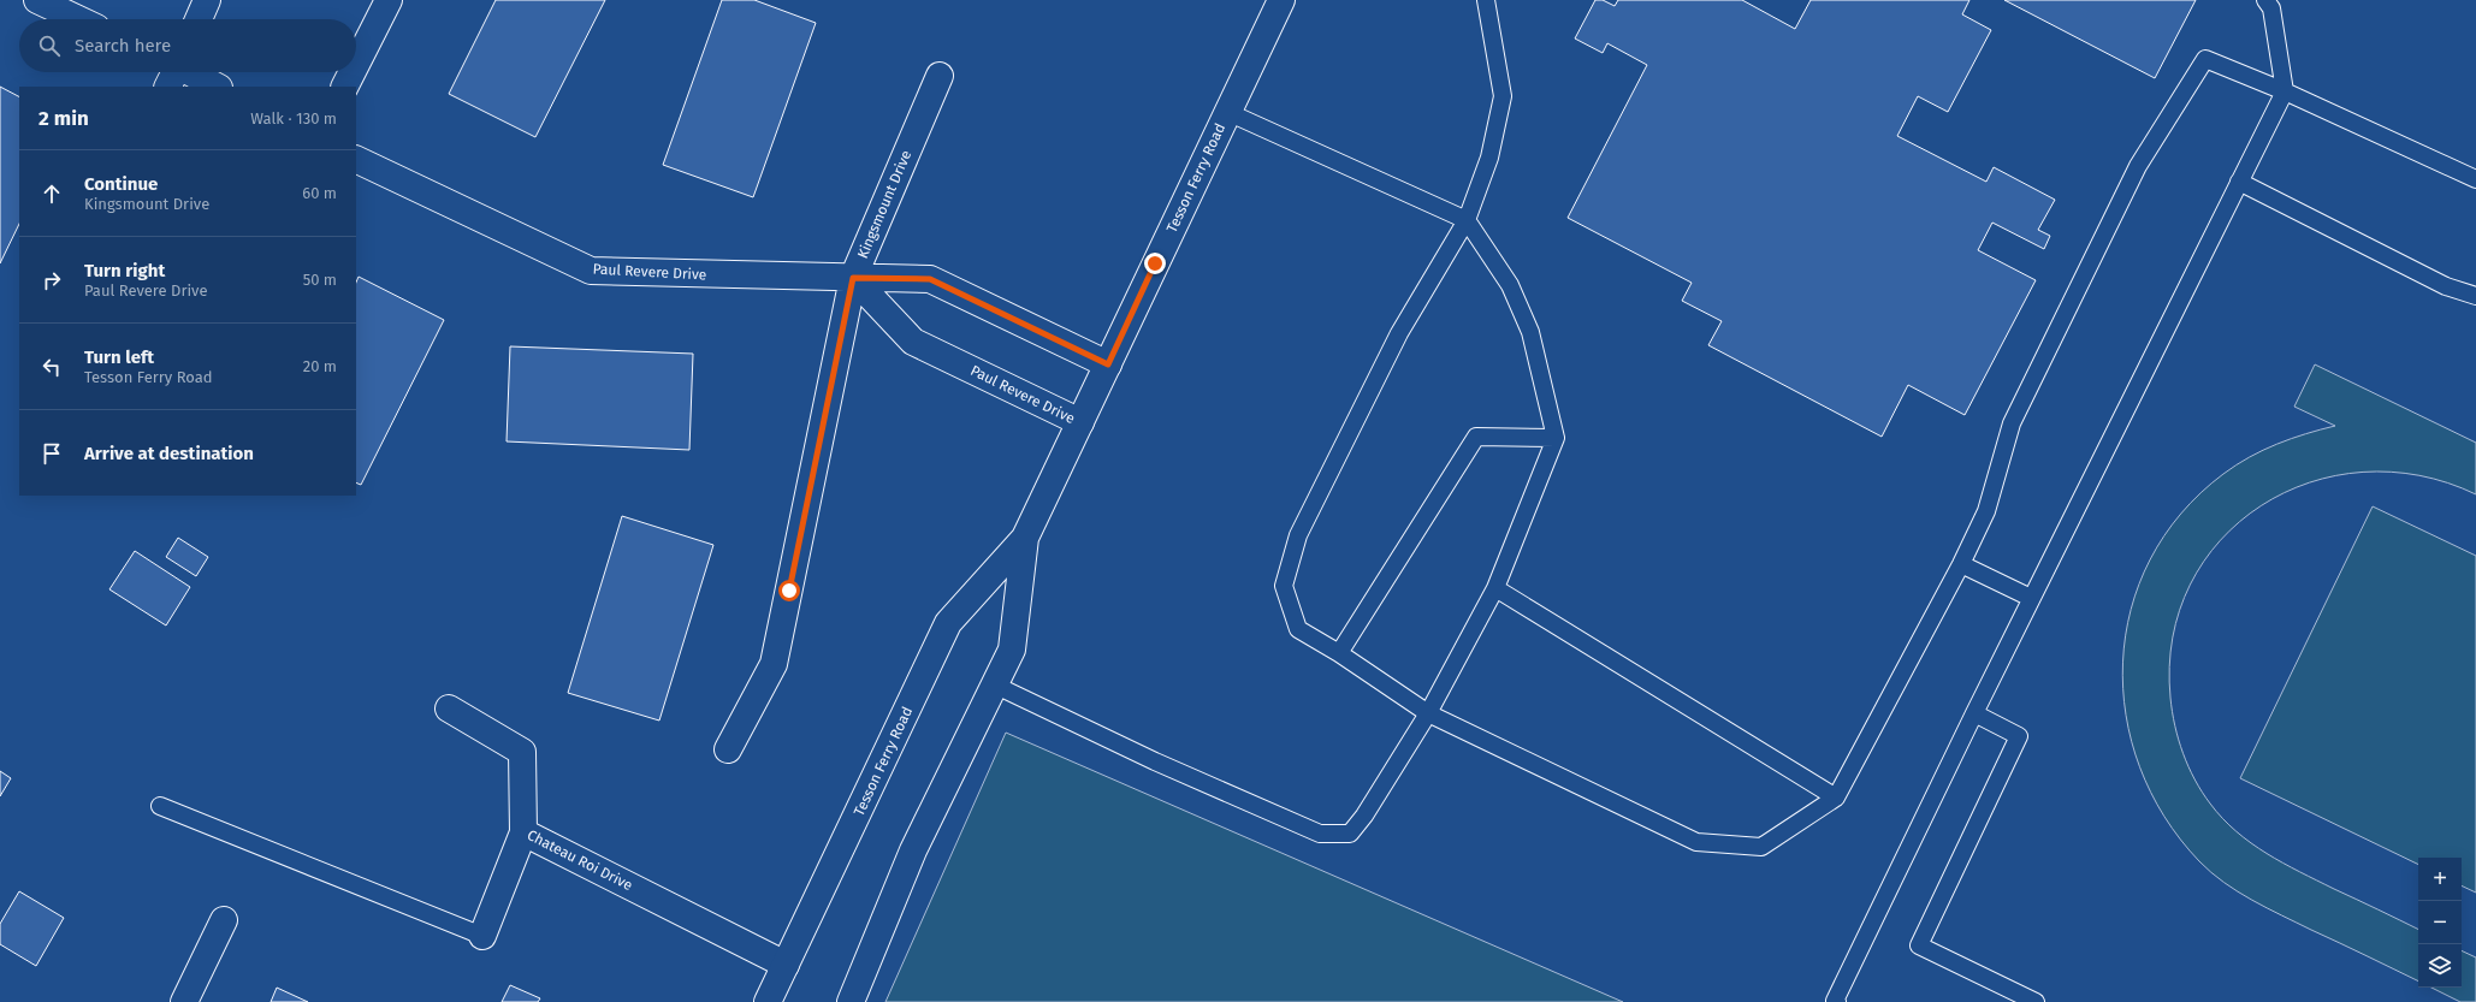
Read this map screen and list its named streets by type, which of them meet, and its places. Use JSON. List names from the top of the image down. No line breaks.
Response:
{"streets":{"street":["Tesson Ferry Road","Kingsmount Drive","Paul Revere Drive","Chateau Roi Drive"]},"crossings":[["Tesson Ferry Road","Paul Revere Drive"],["Tesson Ferry Road","Chateau Roi Drive"],["Kingsmount Drive","Paul Revere Drive"]],"page":{"search":"Search here","heading":["2 min","Walk · 130 m"],"list":[["Continue","Kingsmount Drive","60 m"],["Turn right","Paul Revere Drive","50 m"],["Turn left","Tesson Ferry Road","20 m"],"Arrive at destination"],"map_buttons":["+","−"]}}
